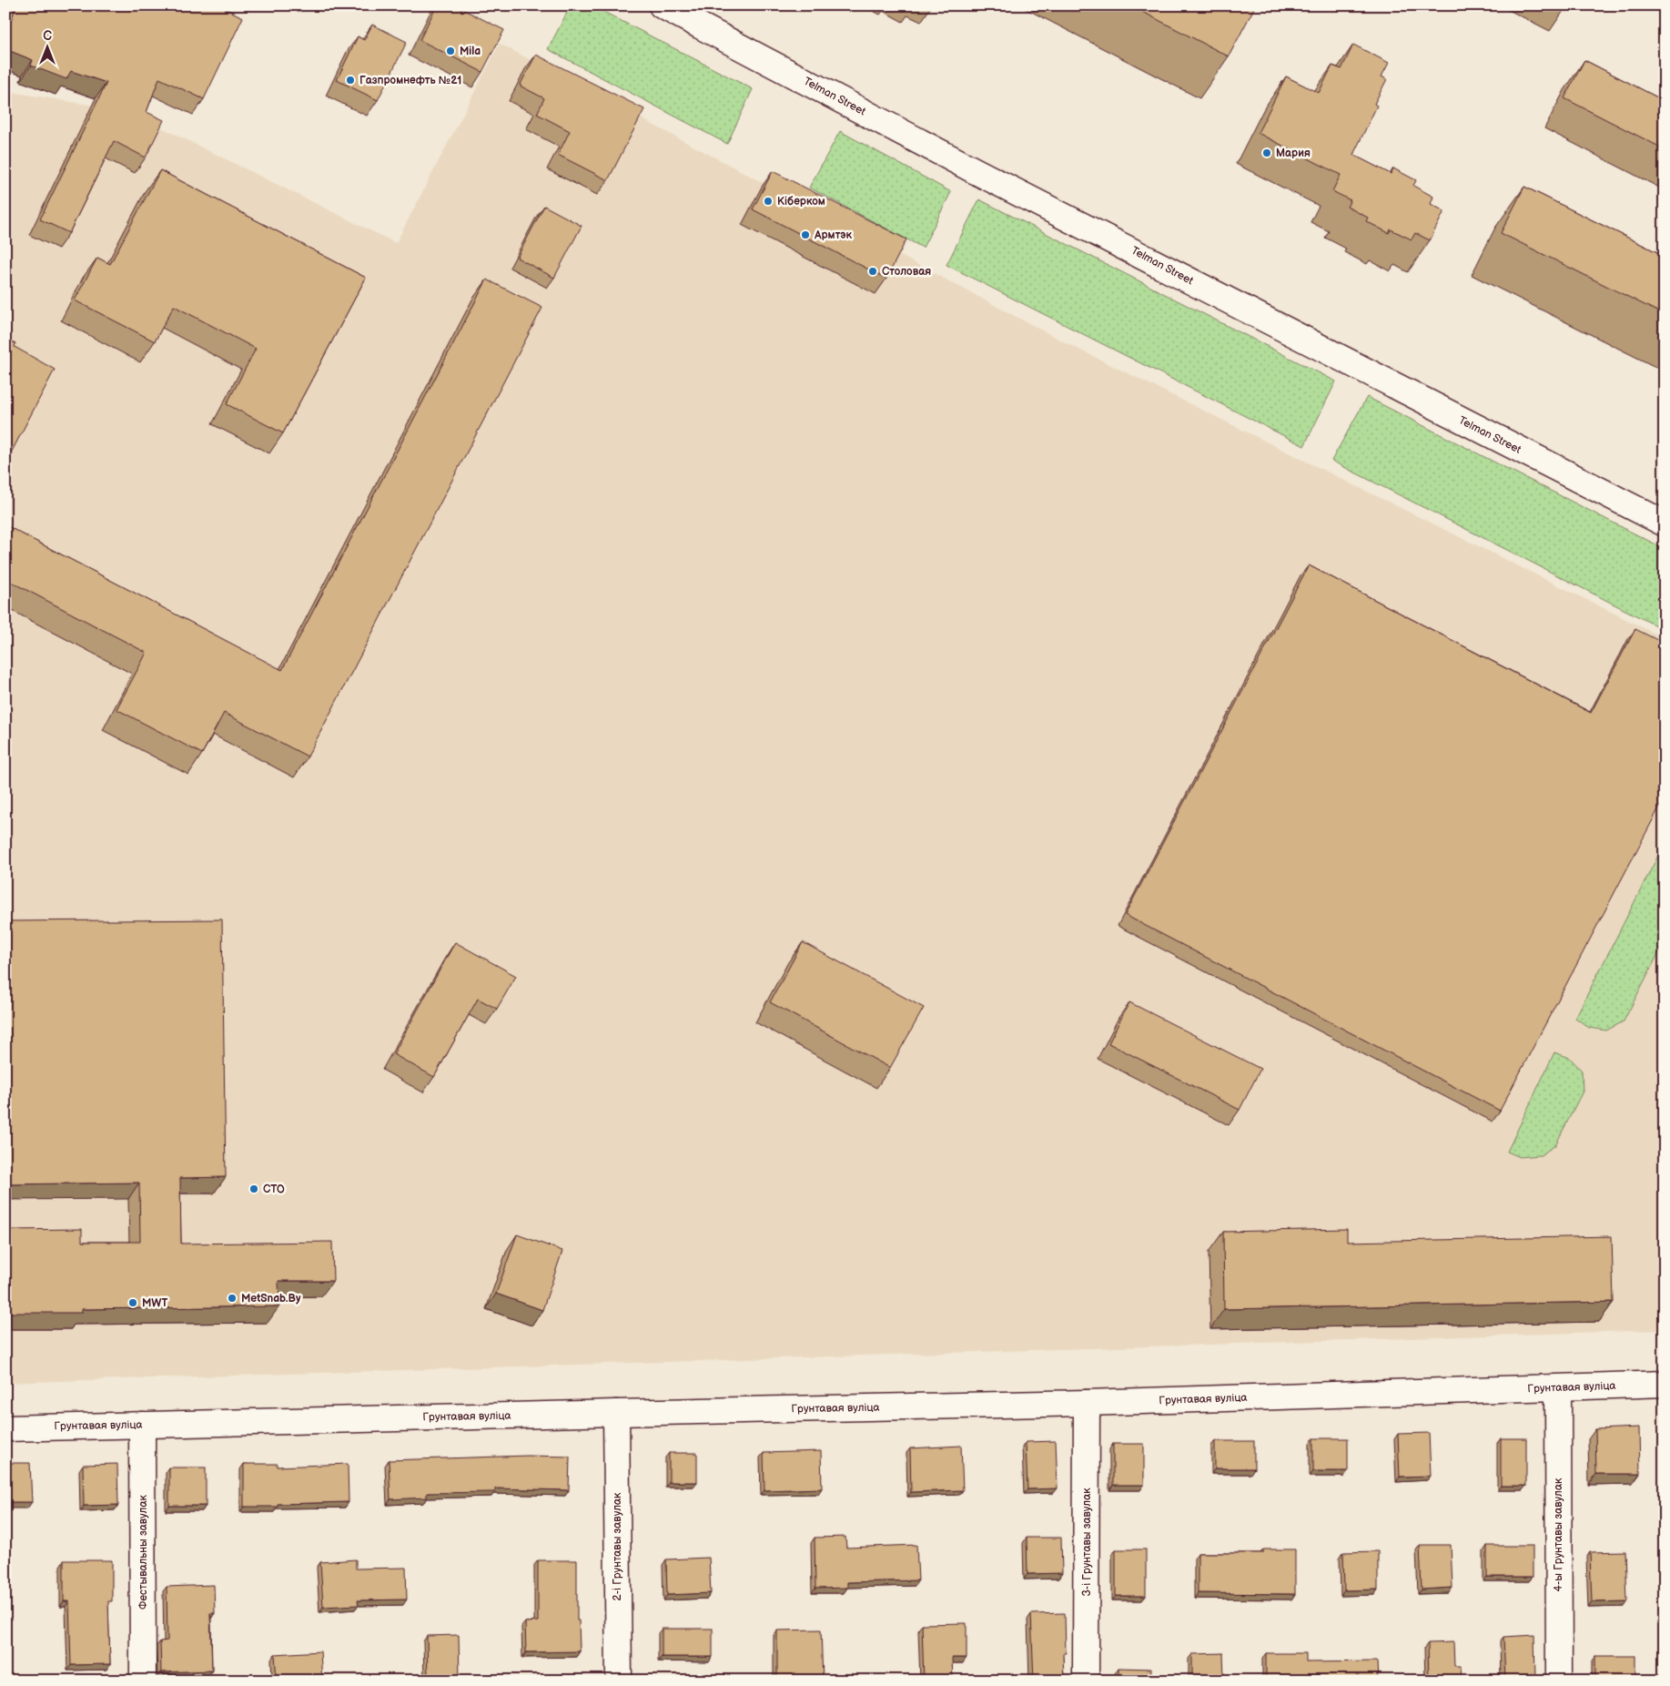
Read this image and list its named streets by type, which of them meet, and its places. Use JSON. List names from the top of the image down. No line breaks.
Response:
{"streets":{"main road":["Telman Street","Грунтавая вуліца","4-ы Грунтавы завулак","3-і Грунтавы завулак","2-і Грунтавы завулак","Фестывальны завулак"]},"crossings":[["Грунтавая вуліца","4-ы Грунтавы завулак"],["Грунтавая вуліца","3-і Грунтавы завулак"],["Грунтавая вуліца","2-і Грунтавы завулак"],["Грунтавая вуліца","Фестывальны завулак"]],"places":["Mila","Газпромнефть №21","Мария","Кіберком","Армтэк","Столовая","СТО","MetSnab.By","MWT"],"north":"top"}
